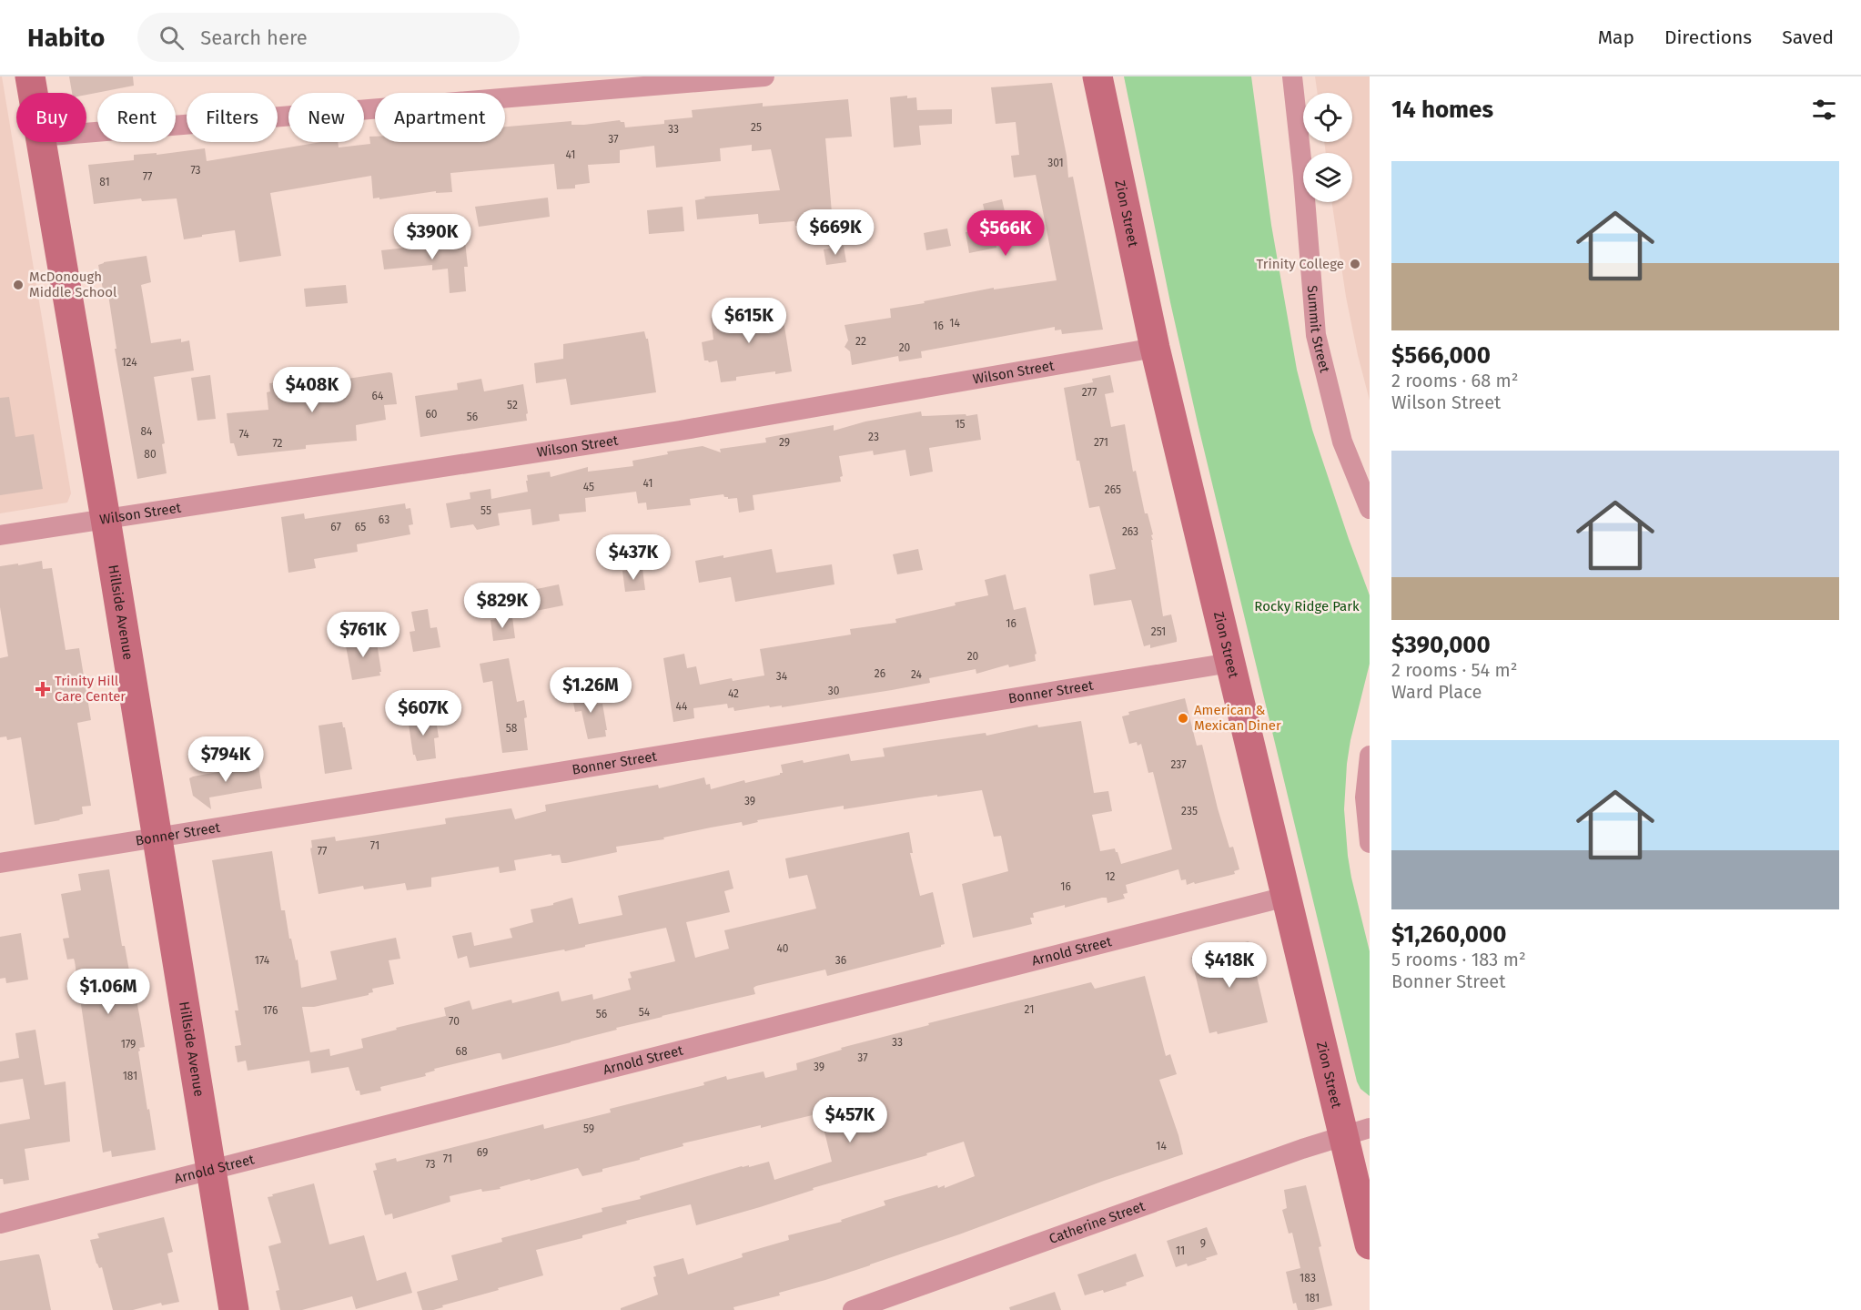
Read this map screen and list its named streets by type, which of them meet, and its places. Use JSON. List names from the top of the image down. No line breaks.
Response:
{"streets":{"street":["Zion Street","Summit Street","Wilson Street","Hillside Avenue","Bonner Street","Arnold Street","Catherine Street"]},"crossings":[["Zion Street","Wilson Street"],["Zion Street","Bonner Street"],["Zion Street","Arnold Street"],["Zion Street","Catherine Street"],["Wilson Street","Hillside Avenue"],["Hillside Avenue","Bonner Street"],["Hillside Avenue","Arnold Street"]],"parks":["Rocky Ridge Park"],"places":{"other":["Trinity College","McDonough Middle School","American & Mexican Diner"],"health":["Trinity Hill Care Center"]},"house_numbers":["25","33","37","41","301","73","77","81","14","16","22","20","124","277","64","52","60","56","15","84","74","23","29","271","72","80","41","45","265","55","63","67","65","263","16","251","20","26","24","34","30","42","44","58","237","39","235","71","77","12","16","40","174","36","21","176","54","56","70","33","179","68","37","39","181","59","14","69","71","73","9","11","183","181"],"page":{"header":"Habito","search":"Search here","nav":["Map","Directions","Saved"],"heading":"14 homes","chip":["Buy","Rent","Filters","New","Apartment"],"list":[{"name":"$566,000","note":"2 rooms · 68 m² · Wilson Street"},{"name":"$390,000","note":"2 rooms · 54 m² · Ward Place"},{"name":"$1,260,000","note":"5 rooms · 183 m² · Bonner Street"}],"price":["$669K","$566K","$390K","$615K","$408K","$437K","$829K","$761K","$1.26M","$607K","$794K","$418K","$1.06M","$457K"]}}
